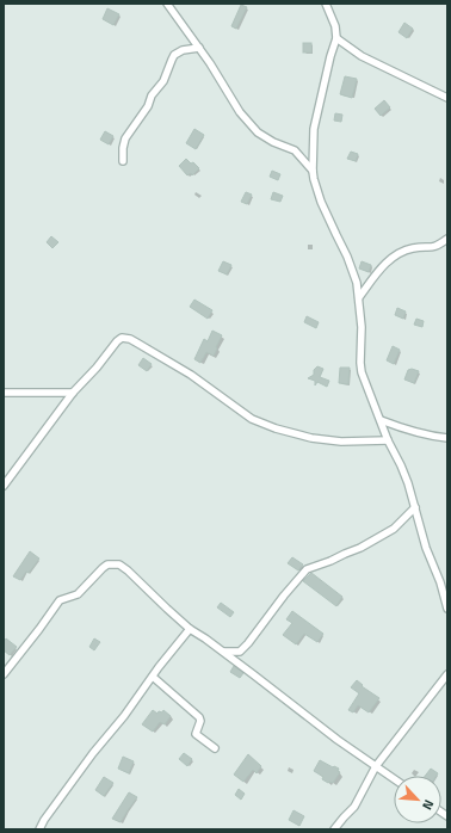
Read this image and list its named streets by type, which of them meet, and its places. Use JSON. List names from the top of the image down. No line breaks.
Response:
{"north":"bottom right"}
